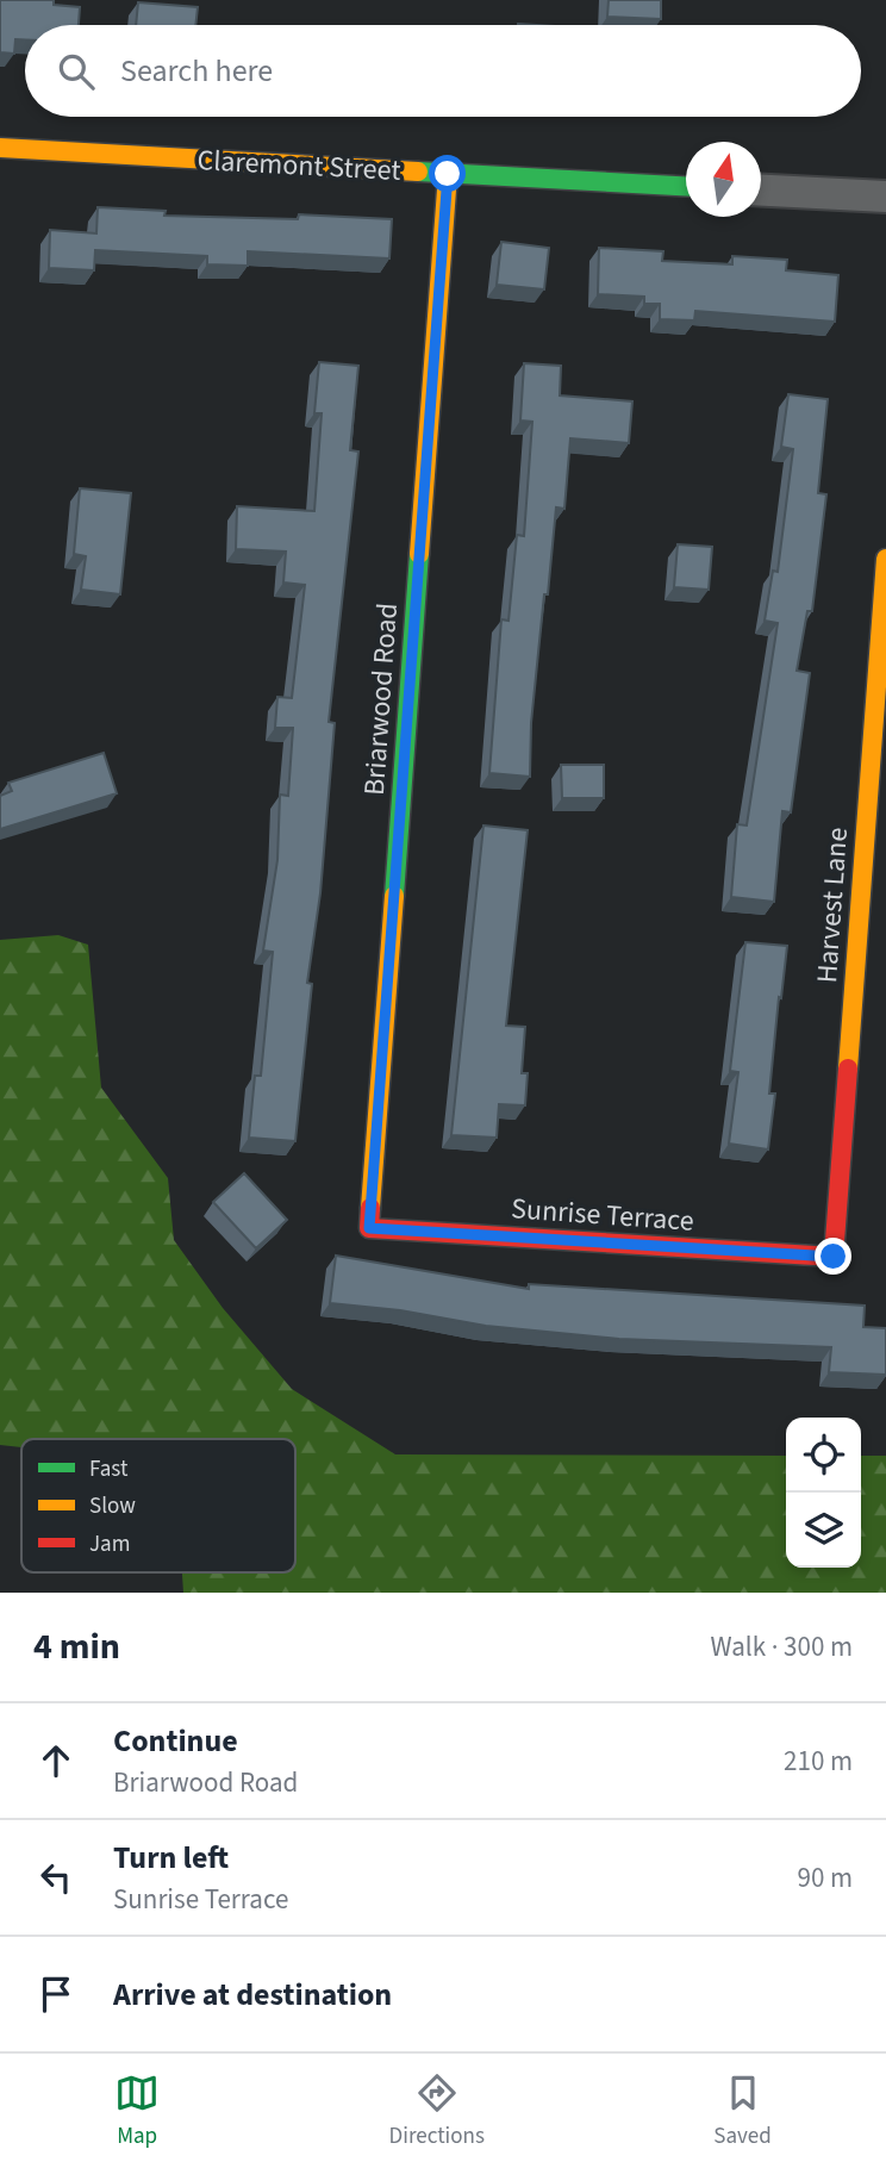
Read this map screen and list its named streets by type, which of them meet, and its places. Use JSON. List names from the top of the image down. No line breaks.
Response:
{"streets":{"street":["Claremont Street","Briarwood Road","Harvest Lane","Sunrise Terrace"]},"crossings":[["Claremont Street","Briarwood Road"],["Briarwood Road","Sunrise Terrace"],["Harvest Lane","Sunrise Terrace"]],"legend":["Fast","Slow","Jam"],"north":"top","page":{"search":"Search here","heading":["4 min","Walk · 300 m"],"list":[["Continue","Briarwood Road","210 m"],["Turn left","Sunrise Terrace","90 m"],"Arrive at destination"],"nav":["Map","Directions","Saved"]}}
